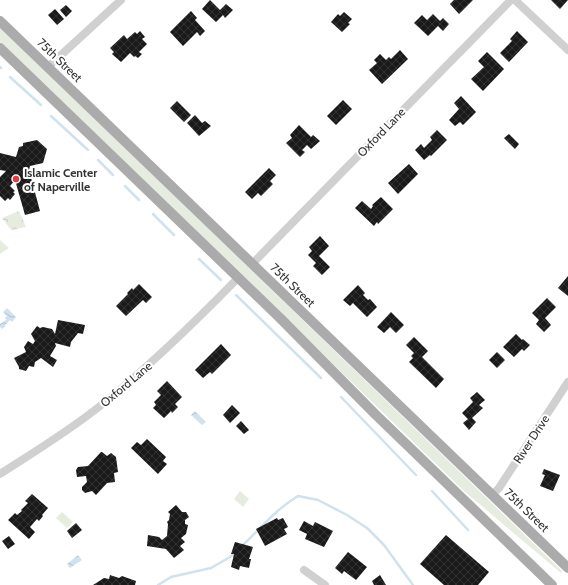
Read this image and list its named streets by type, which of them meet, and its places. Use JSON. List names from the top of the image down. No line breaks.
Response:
{"streets":{"main road":["75th Street"],"street":["Oxford Lane","River Drive"]},"crossings":[["75th Street","Oxford Lane"],["75th Street","River Drive"]],"places":["Islamic Center of Naperville"]}
